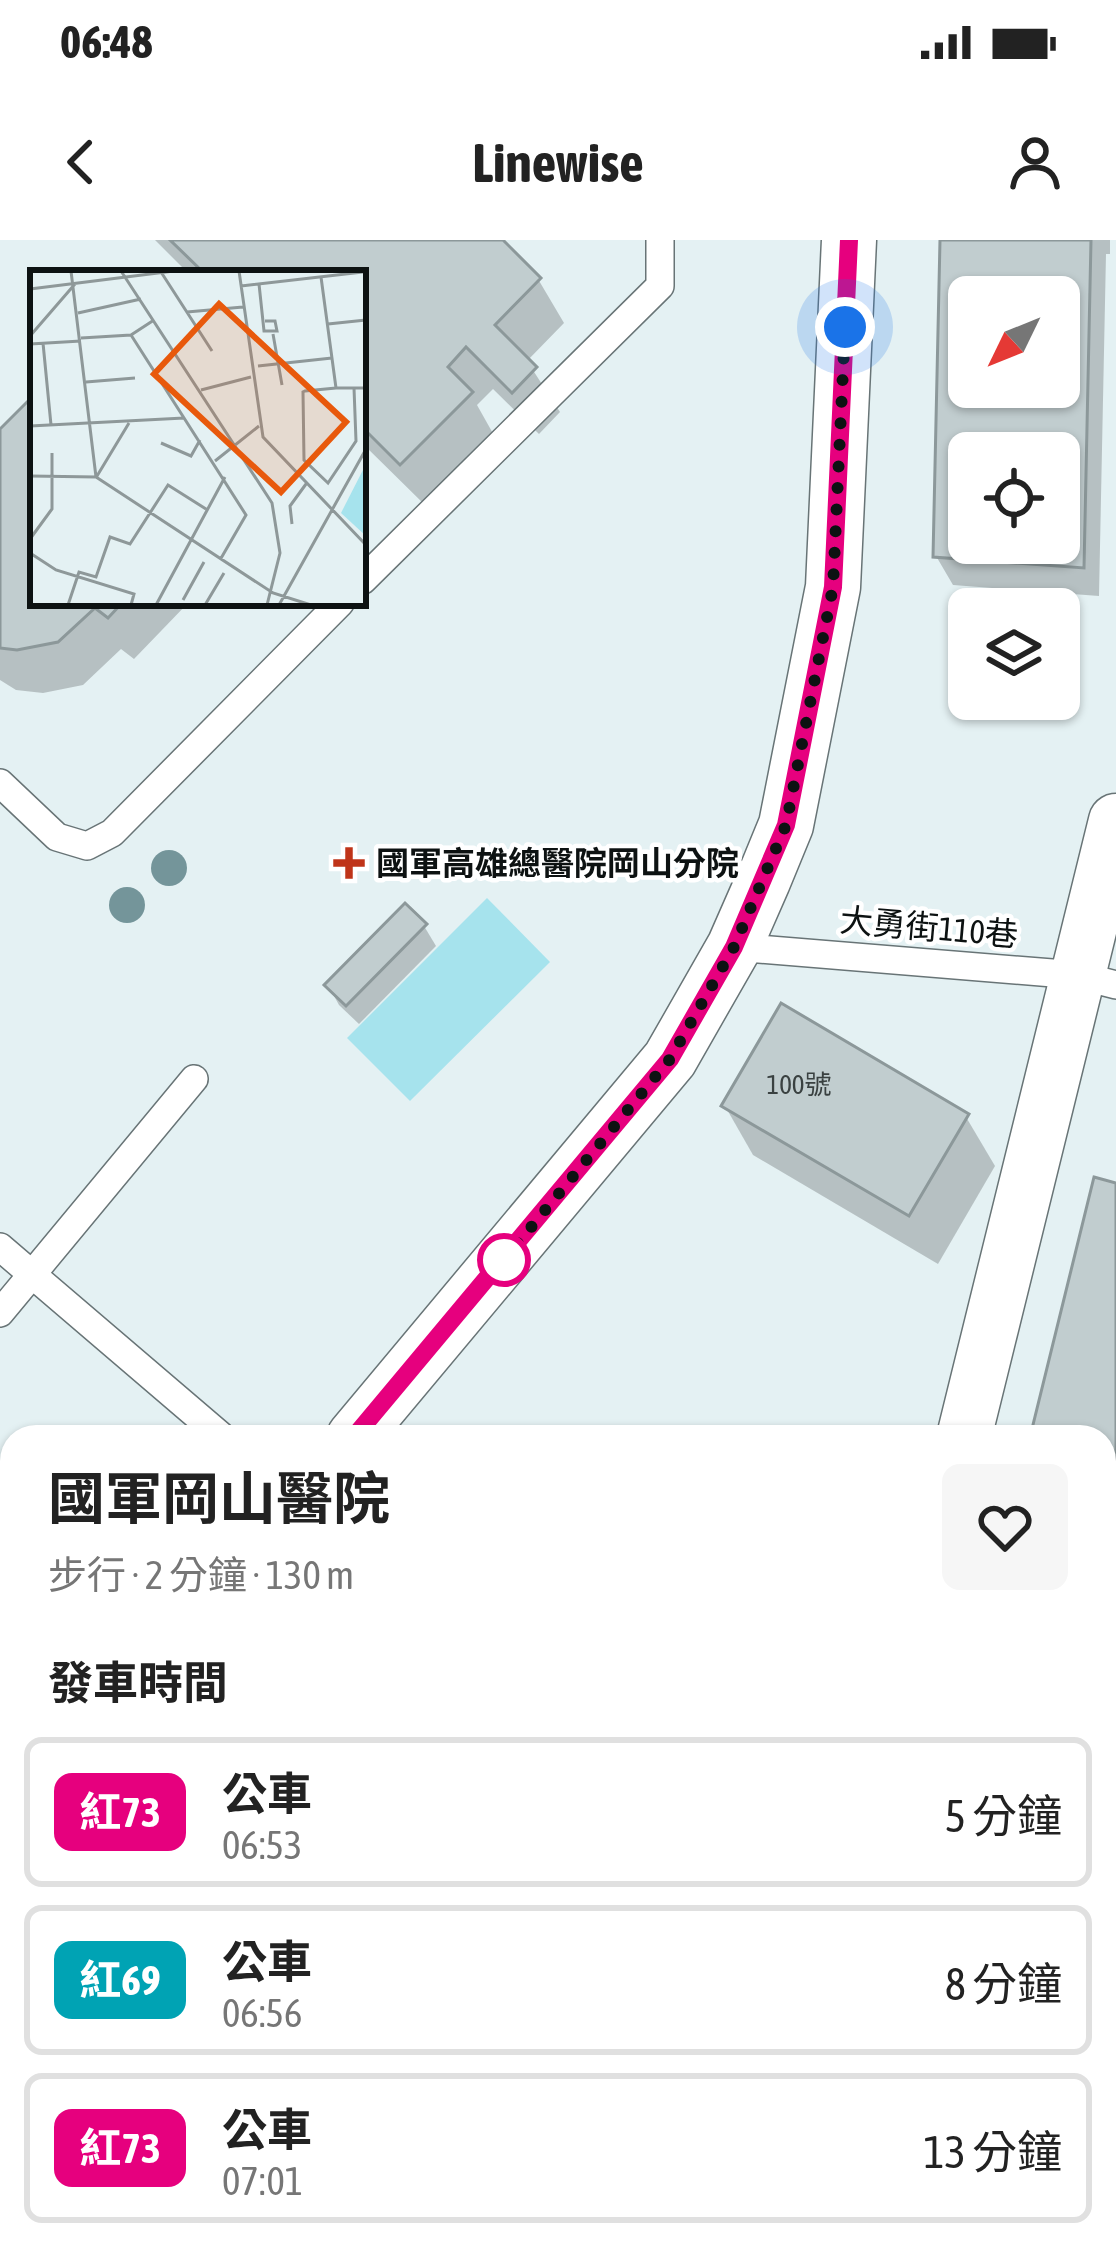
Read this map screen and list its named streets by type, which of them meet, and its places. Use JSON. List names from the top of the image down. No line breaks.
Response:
{"streets":{"lane":["大勇街110巷"]},"places":{"health":["國軍高雄總醫院岡山分院"]},"lines":["bus line 紅73"],"house_numbers":["100號"],"north":"bottom left","page":{"status":"06:48","header":"Linewise","heading":[["國軍岡山醫院","步行 · 2 分鐘 · 130 m"],"發車時間"],"list":[{"mark":"紅73","name":"公車","note":"06:53","value":"5 分鐘"},{"mark":"紅69","name":"公車","note":"06:56","value":"8 分鐘"},{"mark":"紅73","name":"公車","note":"07:01","value":"13 分鐘"}]}}
